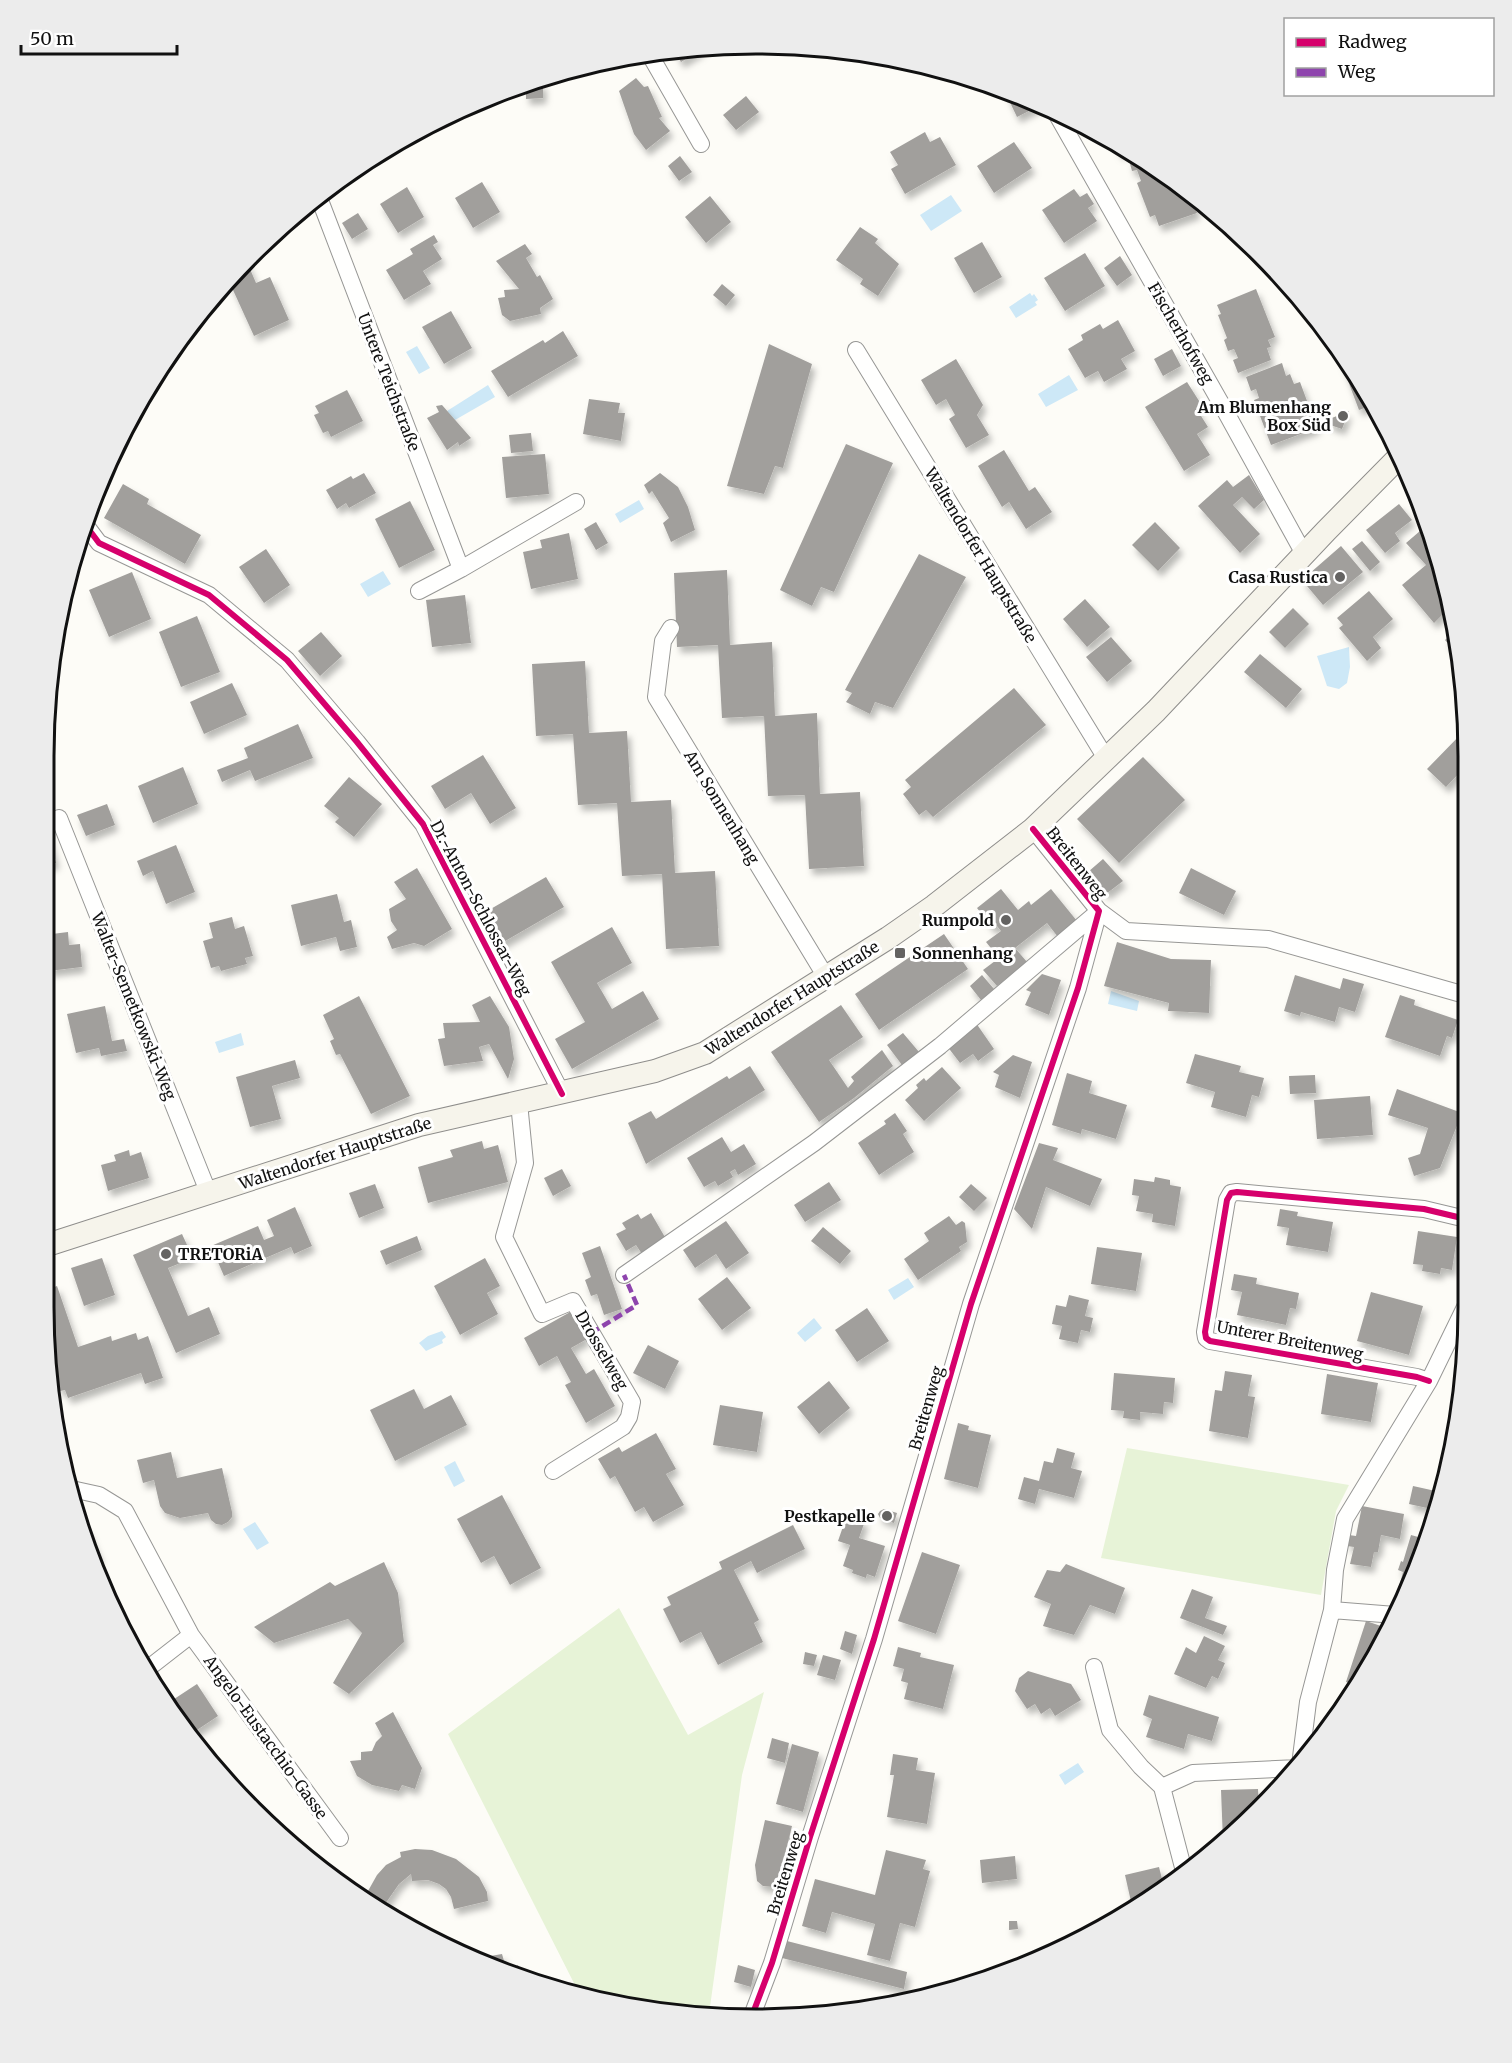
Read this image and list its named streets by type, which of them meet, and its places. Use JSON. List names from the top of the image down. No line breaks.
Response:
{"streets":{"main road":["Waltendorfer Hauptstraße"],"street":["Fischerhofweg","Untere Teichstraße","Am Sonnenhang","Breitenweg","Dr.-Anton-Schlossar-Weg","Walter-Semetkowski-Weg","Unterer Breitenweg","Drosselweg","Angelo-Eustacchio-Gasse"]},"crossings":[["Fischerhofweg","Waltendorfer Hauptstraße"],["Waltendorfer Hauptstraße","Am Sonnenhang"],["Waltendorfer Hauptstraße","Breitenweg"],["Waltendorfer Hauptstraße","Dr.-Anton-Schlossar-Weg"],["Waltendorfer Hauptstraße","Walter-Semetkowski-Weg"],["Waltendorfer Hauptstraße","Drosselweg"]],"places":{"other":["Am Blumenhang Box Süd","Casa Rustica","Rumpold","TRETORiA","Pestkapelle"],"transit":["Sonnenhang"]},"legend":["Radweg","Weg"],"scale_bar":"50 m"}
